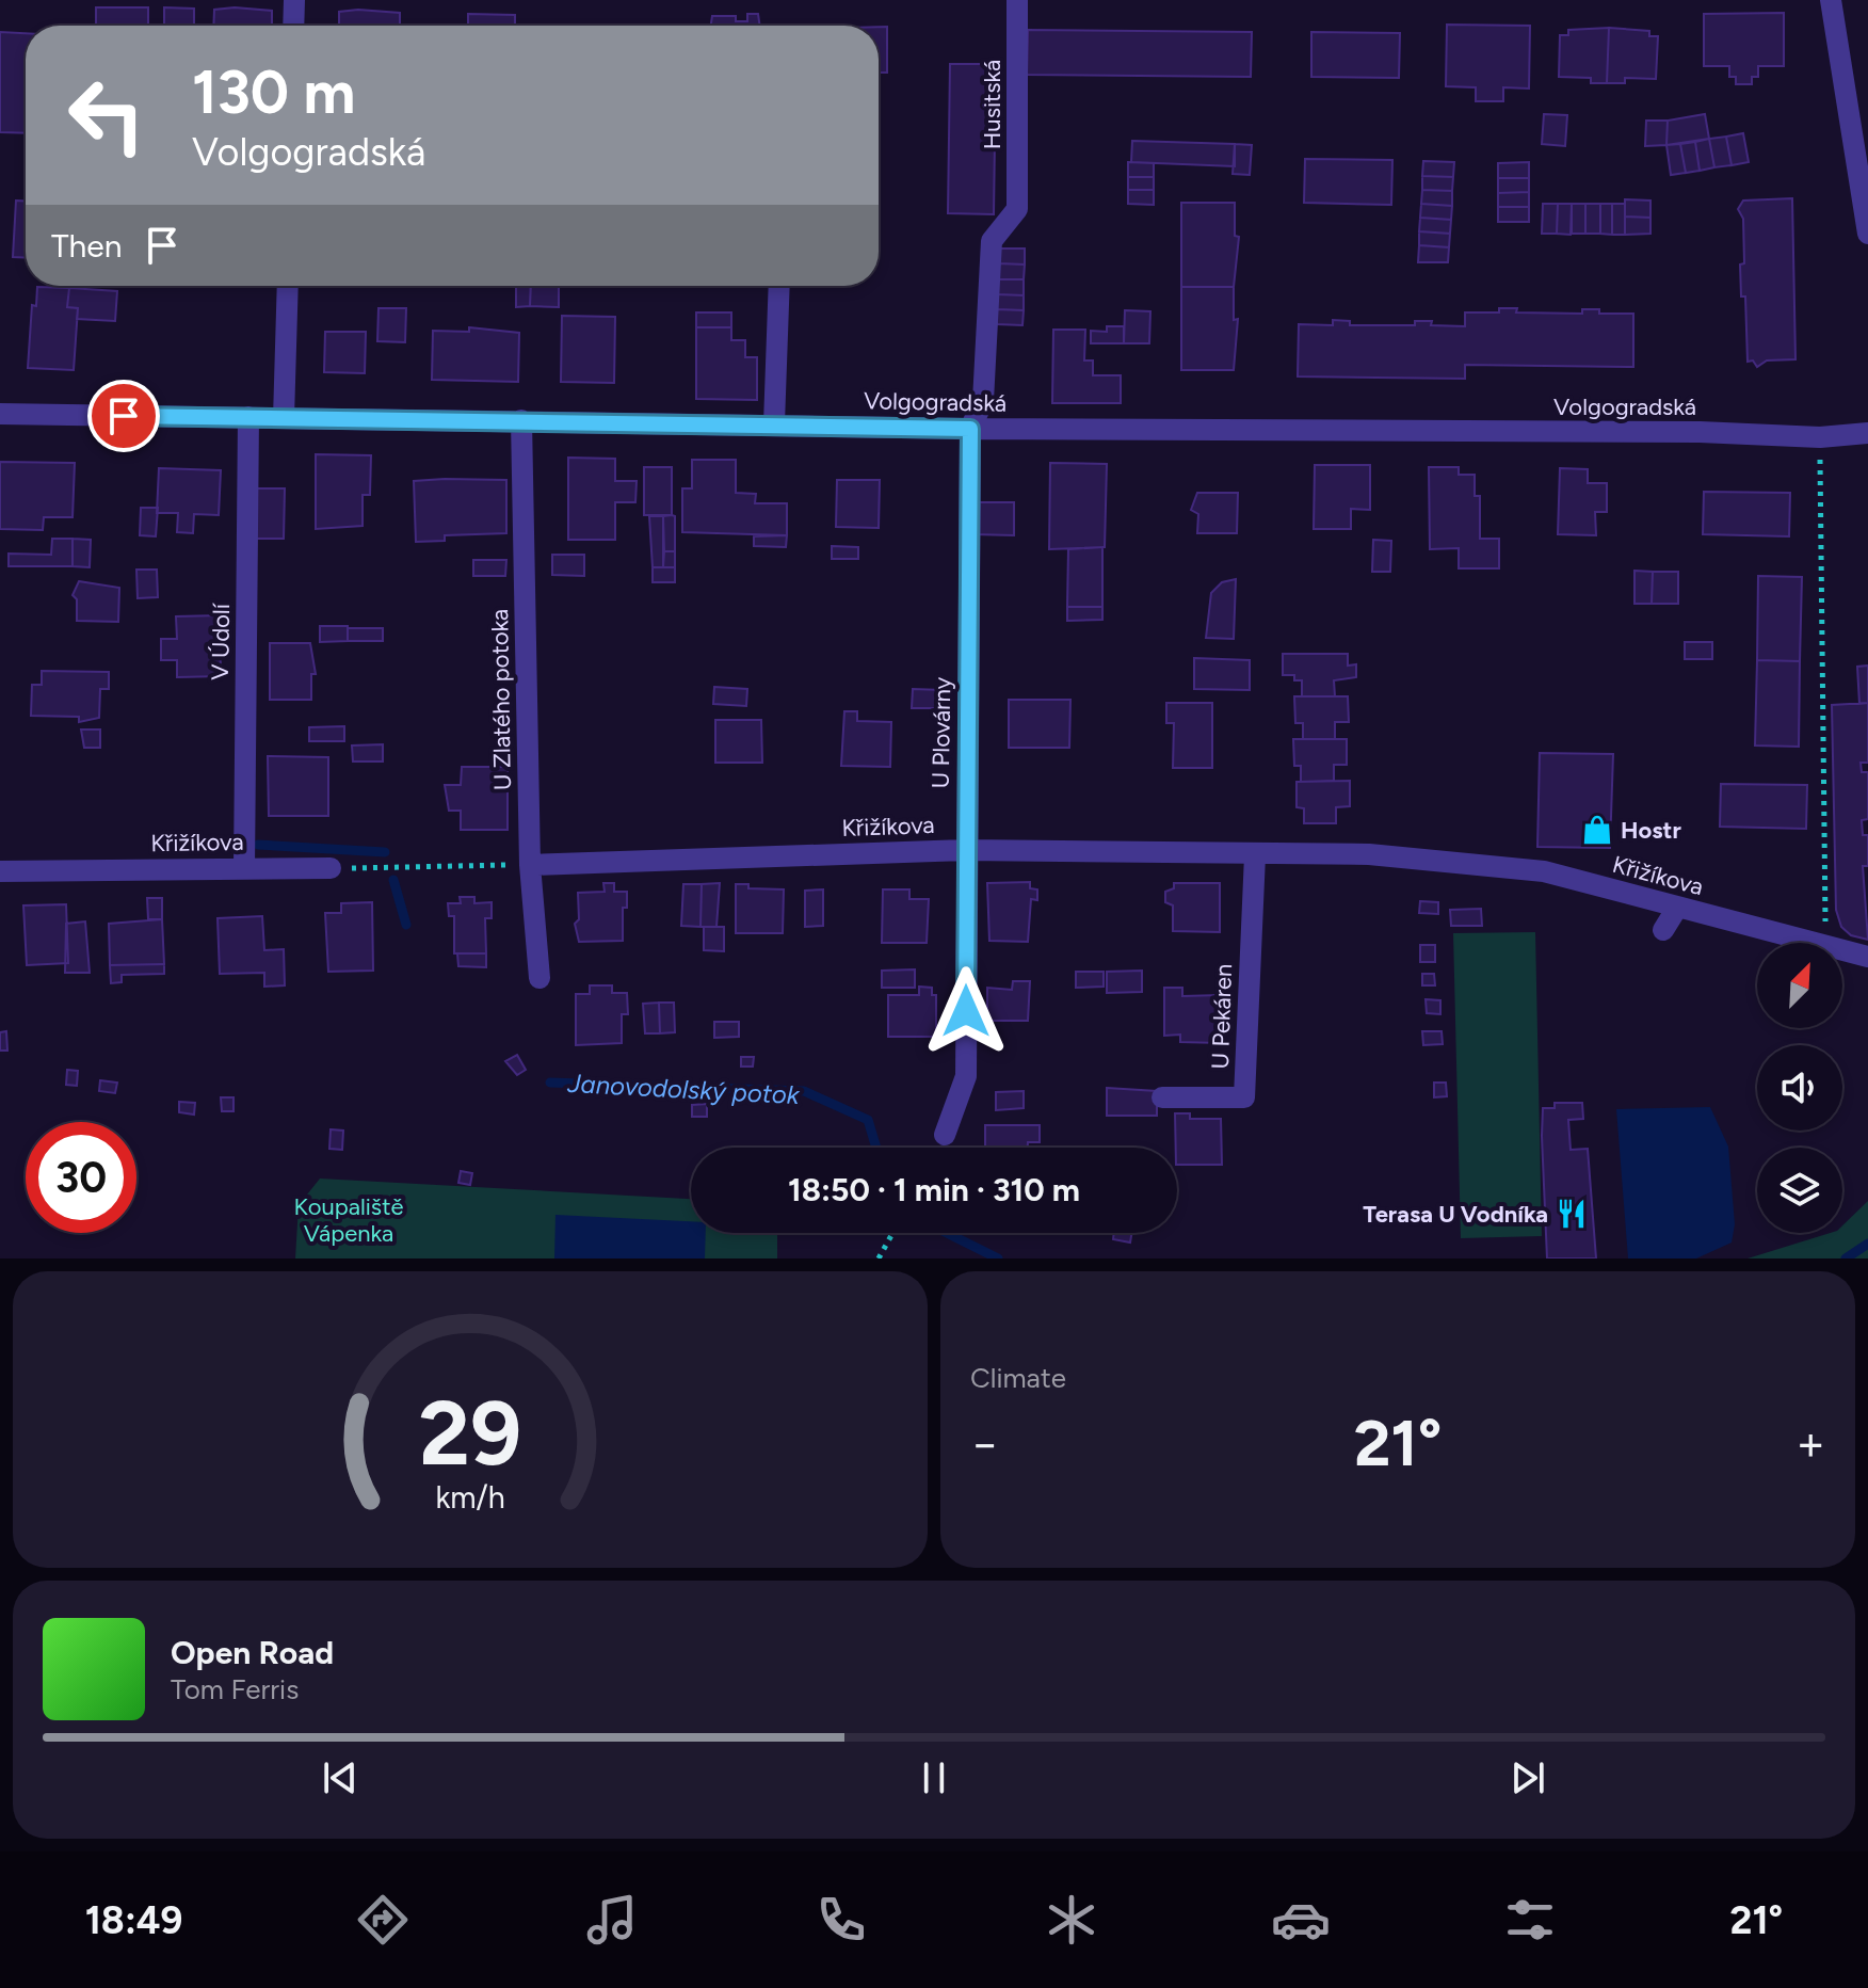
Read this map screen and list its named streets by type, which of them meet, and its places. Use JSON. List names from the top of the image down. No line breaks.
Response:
{"streets":{"street":["Husitská","Volgogradská","V Údolí","U Zlatého potoka","U Plovárny","Křižíkova","U Pekáren"]},"crossings":[["Husitská","U Plovárny"],["Volgogradská","V Údolí"],["Volgogradská","U Zlatého potoka"],["Volgogradská","U Plovárny"],["V Údolí","Křižíkova"],["U Zlatého potoka","Křižíkova"],["U Plovárny","Křižíkova"],["Křižíkova","U Pekáren"]],"water":["Janovodolský potok"],"parks":["Koupaliště Vápenka"],"places":{"shop":["Hostr"],"restaurant":["Terasa U Vodníka"]},"north":"top right","page":{"turn":["130 m","Volgogradská"],"then":"Then","limit":"30","trip":"18:50 · 1 min · 310 m","tile":"Climate","heat":["−","21°","+"],"song":["Open Road","Tom Ferris"],"tabs":["18:49","21°"],"gauge":["29","km/h"]}}
